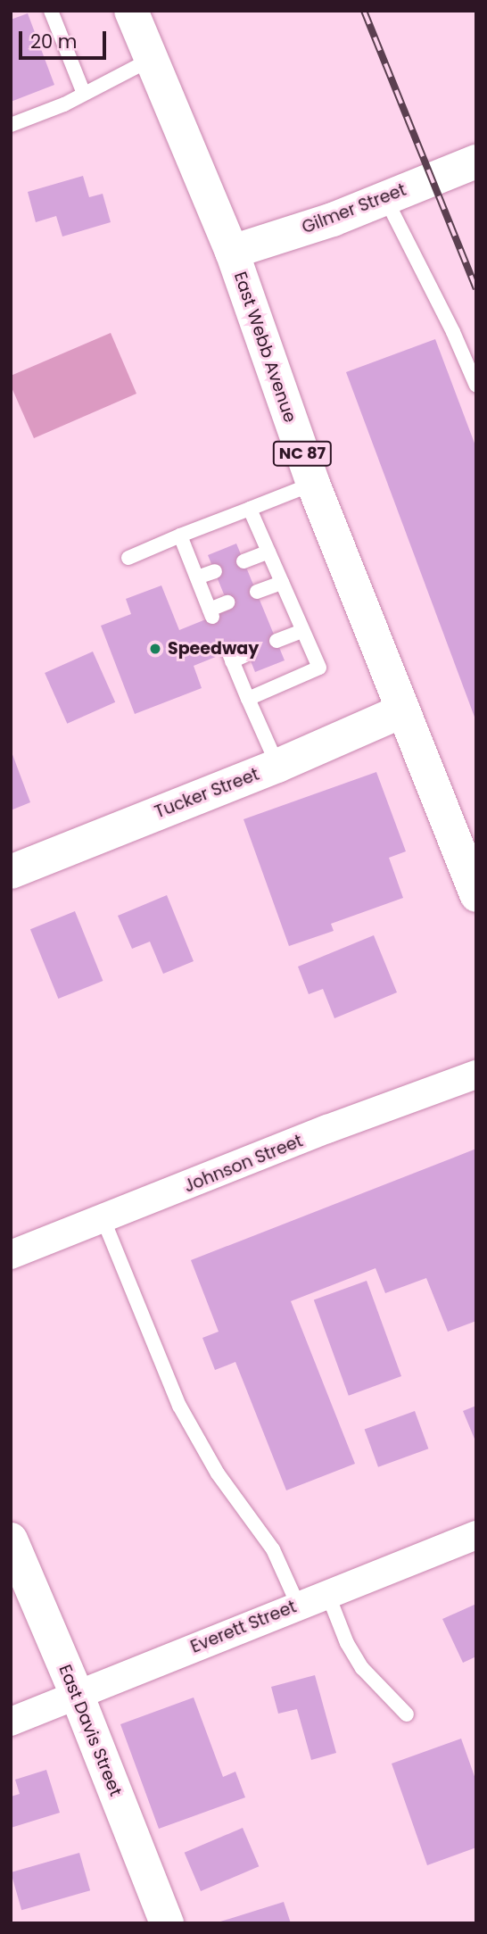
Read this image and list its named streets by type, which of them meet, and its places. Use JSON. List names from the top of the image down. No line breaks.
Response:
{"streets":{"main road":["Gilmer Street","East Webb Avenue","NC 87","Tucker Street","East Davis Street"],"street":["Johnson Street","Everett Street"]},"crossings":[["Gilmer Street","East Webb Avenue"],["East Webb Avenue","Tucker Street"],["Everett Street","East Davis Street"]],"places":["Speedway"],"scale_bar":"20 m"}
